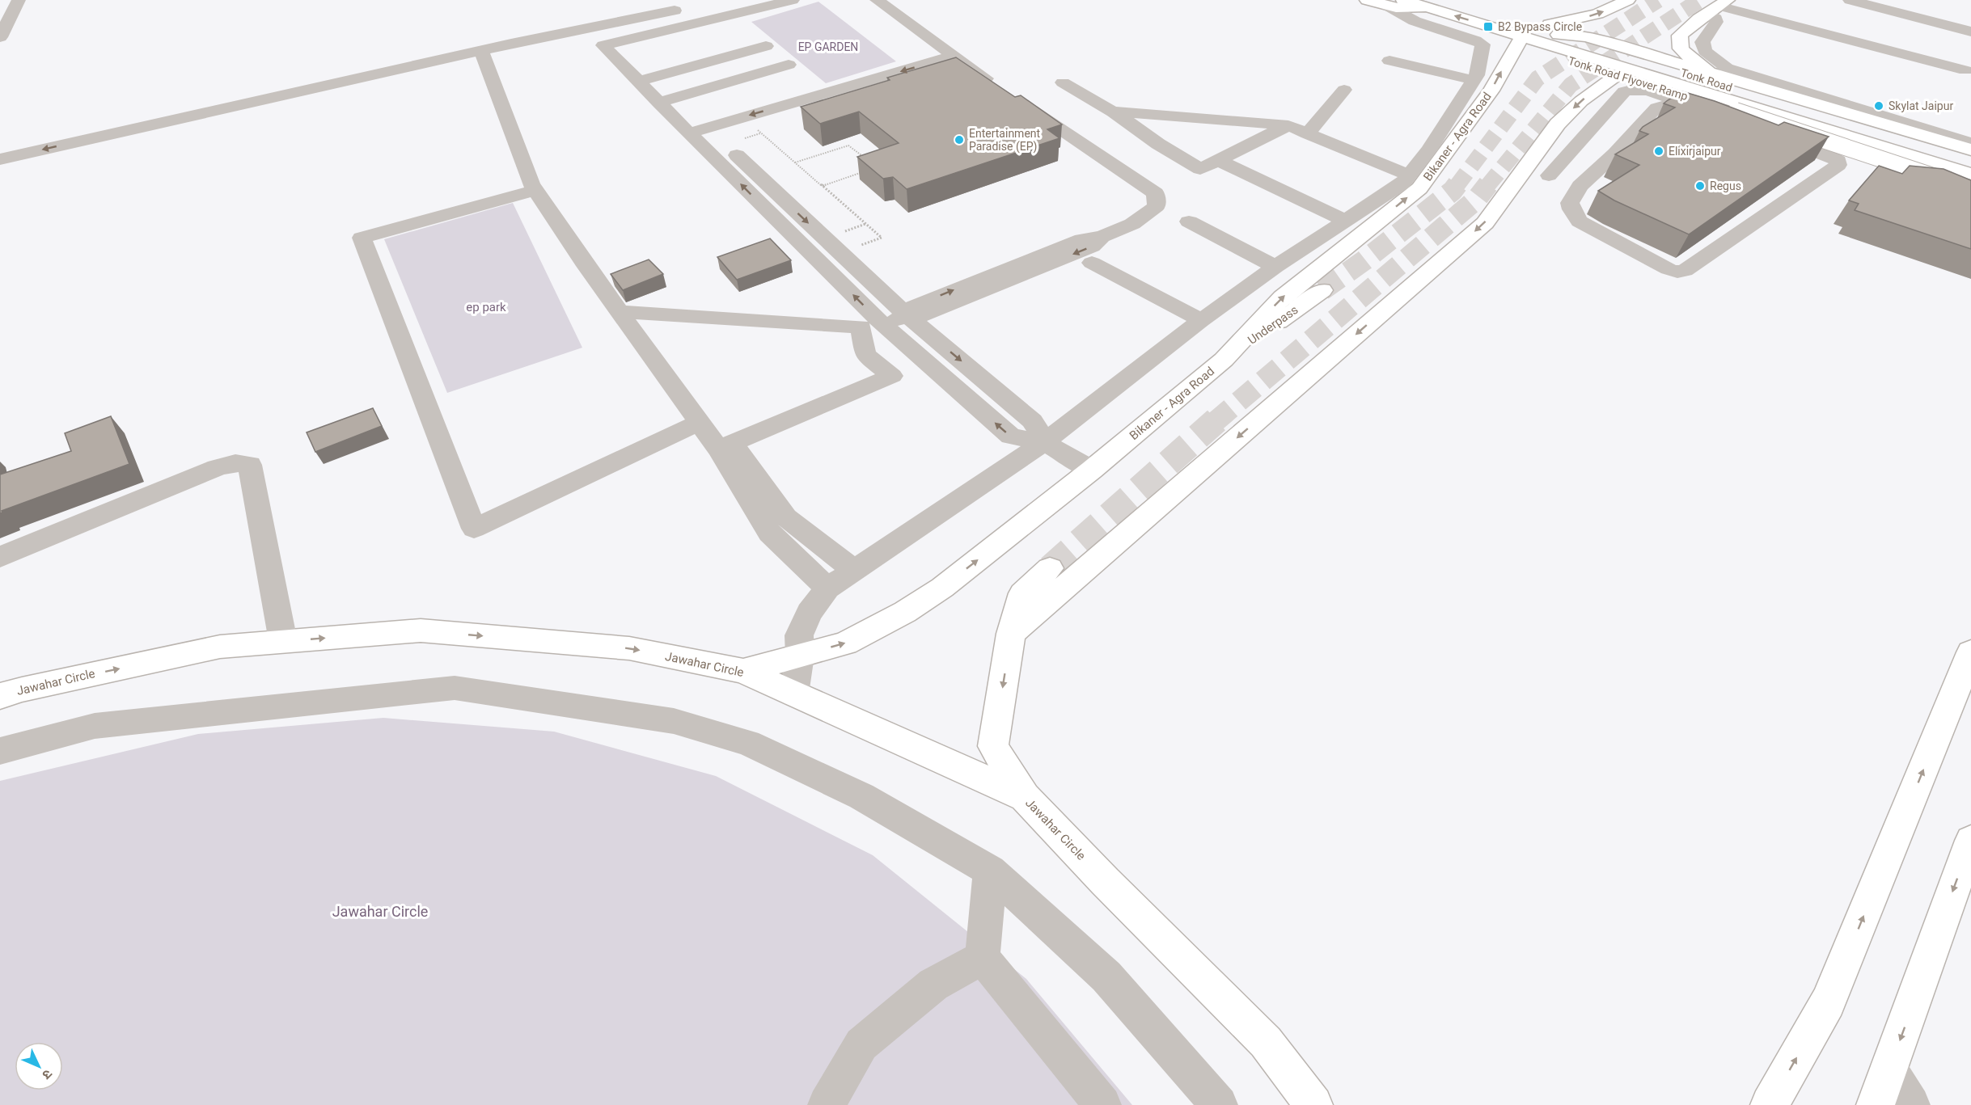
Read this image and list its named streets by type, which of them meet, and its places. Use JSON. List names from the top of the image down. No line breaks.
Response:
{"streets":{"main road":["Tonk Road Flyover Ramp","Tonk Road","Bikaner - Agra Road","Underpass","Jawahar Circle"]},"crossings":[["Tonk Road Flyover Ramp","Tonk Road"],["Tonk Road Flyover Ramp","Bikaner - Agra Road"],["Tonk Road","Bikaner - Agra Road"],["Bikaner - Agra Road","Underpass"],["Bikaner - Agra Road","Jawahar Circle"]],"one_way":["Jawahar Circle"],"parks":["EP GARDEN","ep park","Jawahar Circle"],"places":{"transit":["B2 Bypass Circle"],"other":["Skylat Jaipur","Entertainment Paradise (EP)","Elixirjaipur","Regus"]},"north":"bottom right"}
